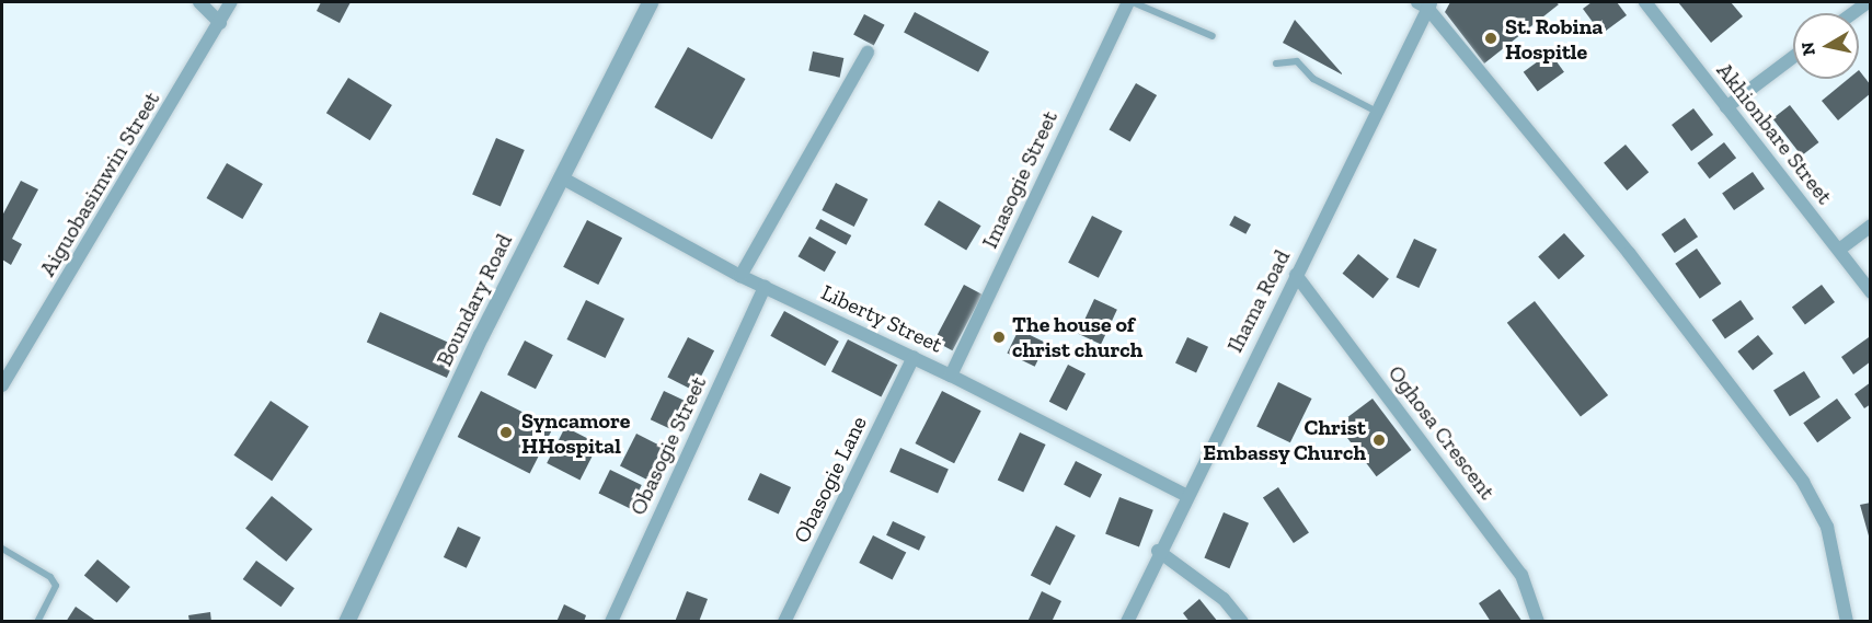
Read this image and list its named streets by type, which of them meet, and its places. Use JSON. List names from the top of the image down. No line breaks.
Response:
{"streets":{"street":["Akhionbare Street","Imasogie Street","Aiguobasimwin Street","Boundary Road","Ihama Road","Liberty Street","Oghosa Crescent","Obasogie Street","Obasogie Lane"]},"crossings":[["Imasogie Street","Liberty Street"],["Boundary Road","Liberty Street"],["Ihama Road","Liberty Street"],["Ihama Road","Oghosa Crescent"],["Liberty Street","Obasogie Street"],["Liberty Street","Obasogie Lane"]],"places":["St. Robina Hospitle","The house of christ church","Syncamore HHospital","Christ Embassy Church"],"north":"left"}
